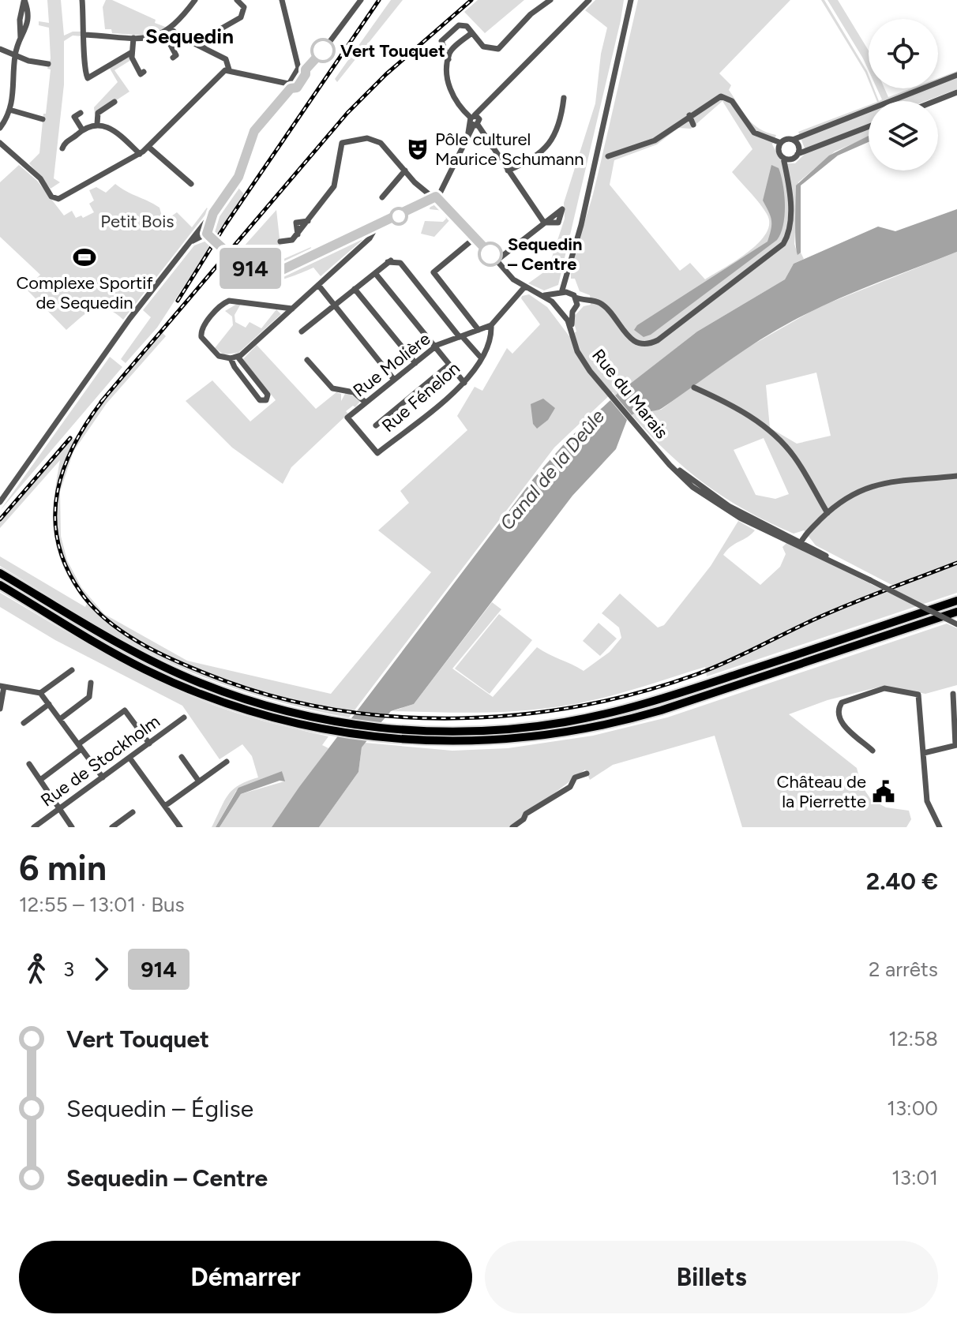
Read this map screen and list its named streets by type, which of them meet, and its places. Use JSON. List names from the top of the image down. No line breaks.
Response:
{"streets":{"street":["Rue Molière","Rue du Marais","Rue Fénelon","Rue de Stockholm"]},"crossings":[["Rue Molière","Rue Fénelon"]],"districts":["Sequedin"],"water":["Canal de la Deûle"],"parks":["Petit Bois"],"places":{"other":["Vert Touquet","Sequedin – Centre"],"theatre":["Pôle culturel Maurice Schumann"],"sports":["Complexe Sportif de Sequedin"],"public building":["Château de la Pierrette"]},"lines":["bus line 914"],"page":{"on_map":"914","heading":["6 min","12:55 – 13:01 · Bus","2.40 €"],"legs":["3","914","2 arrêts"],"list":[{"name":"Vert Touquet","value":"12:58"},{"name":"Sequedin – Église","value":"13:00"},{"name":"Sequedin – Centre","value":"13:01"}],"buttons":["Démarrer","Billets"]}}
